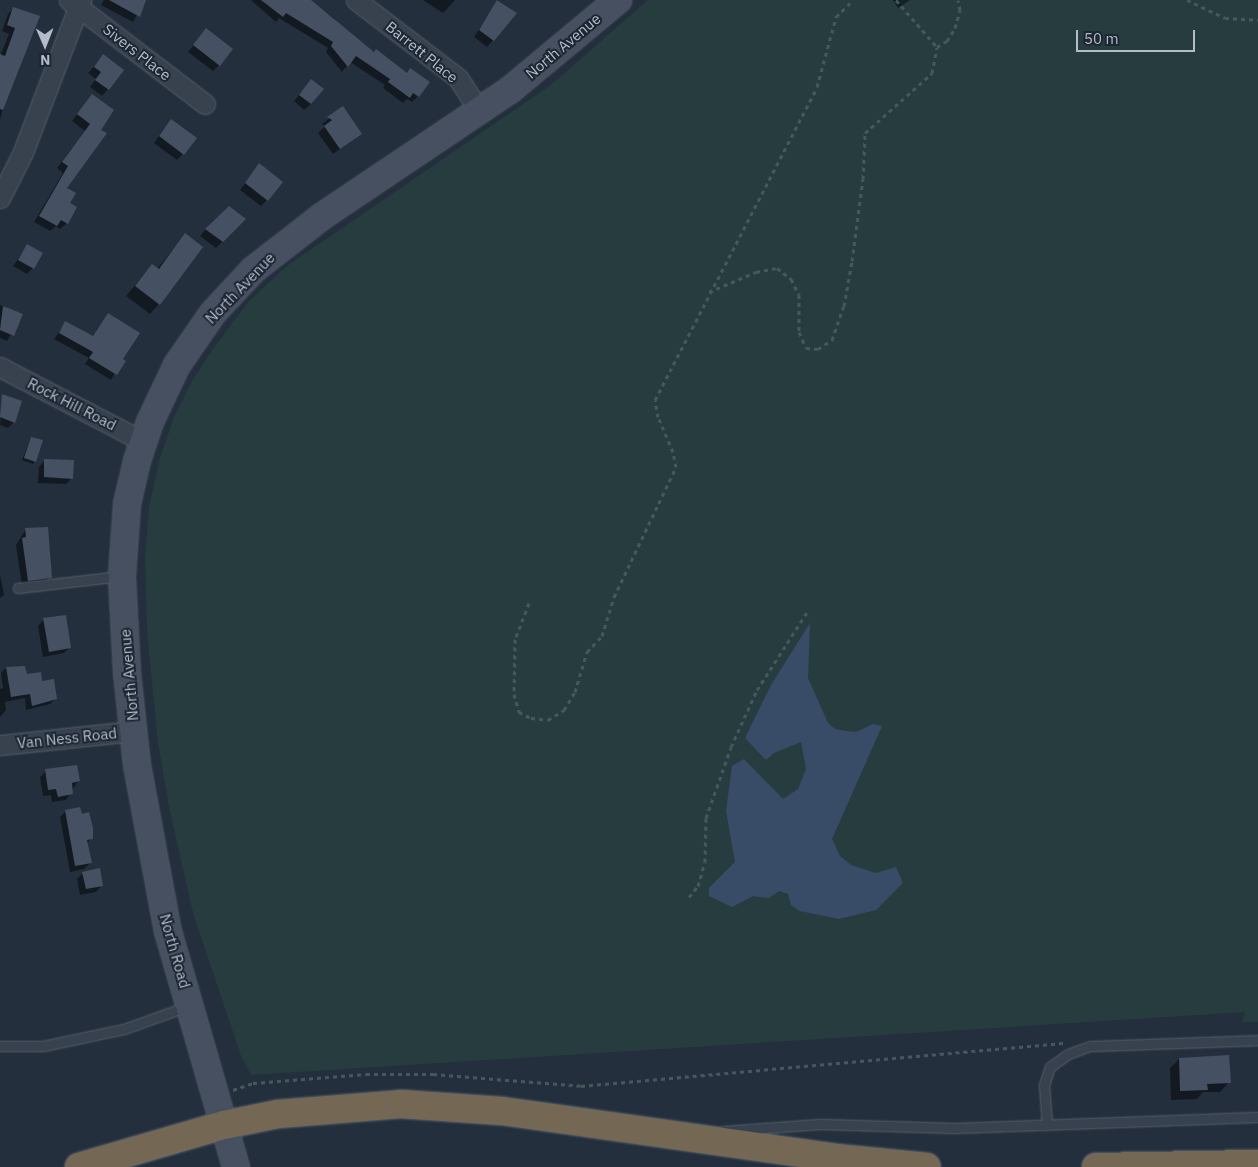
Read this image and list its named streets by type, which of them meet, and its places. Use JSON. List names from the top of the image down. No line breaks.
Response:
{"streets":{"main road":["North Avenue","North Road"],"street":["Sivers Place","Barrett Place","Rock Hill Road","Van Ness Road"]},"crossings":[["North Avenue","Barrett Place"],["North Avenue","Rock Hill Road"],["North Avenue","Van Ness Road"],["North Avenue","North Road"],["Van Ness Road","North Road"]],"scale_bar":"50 m","north":"bottom"}
